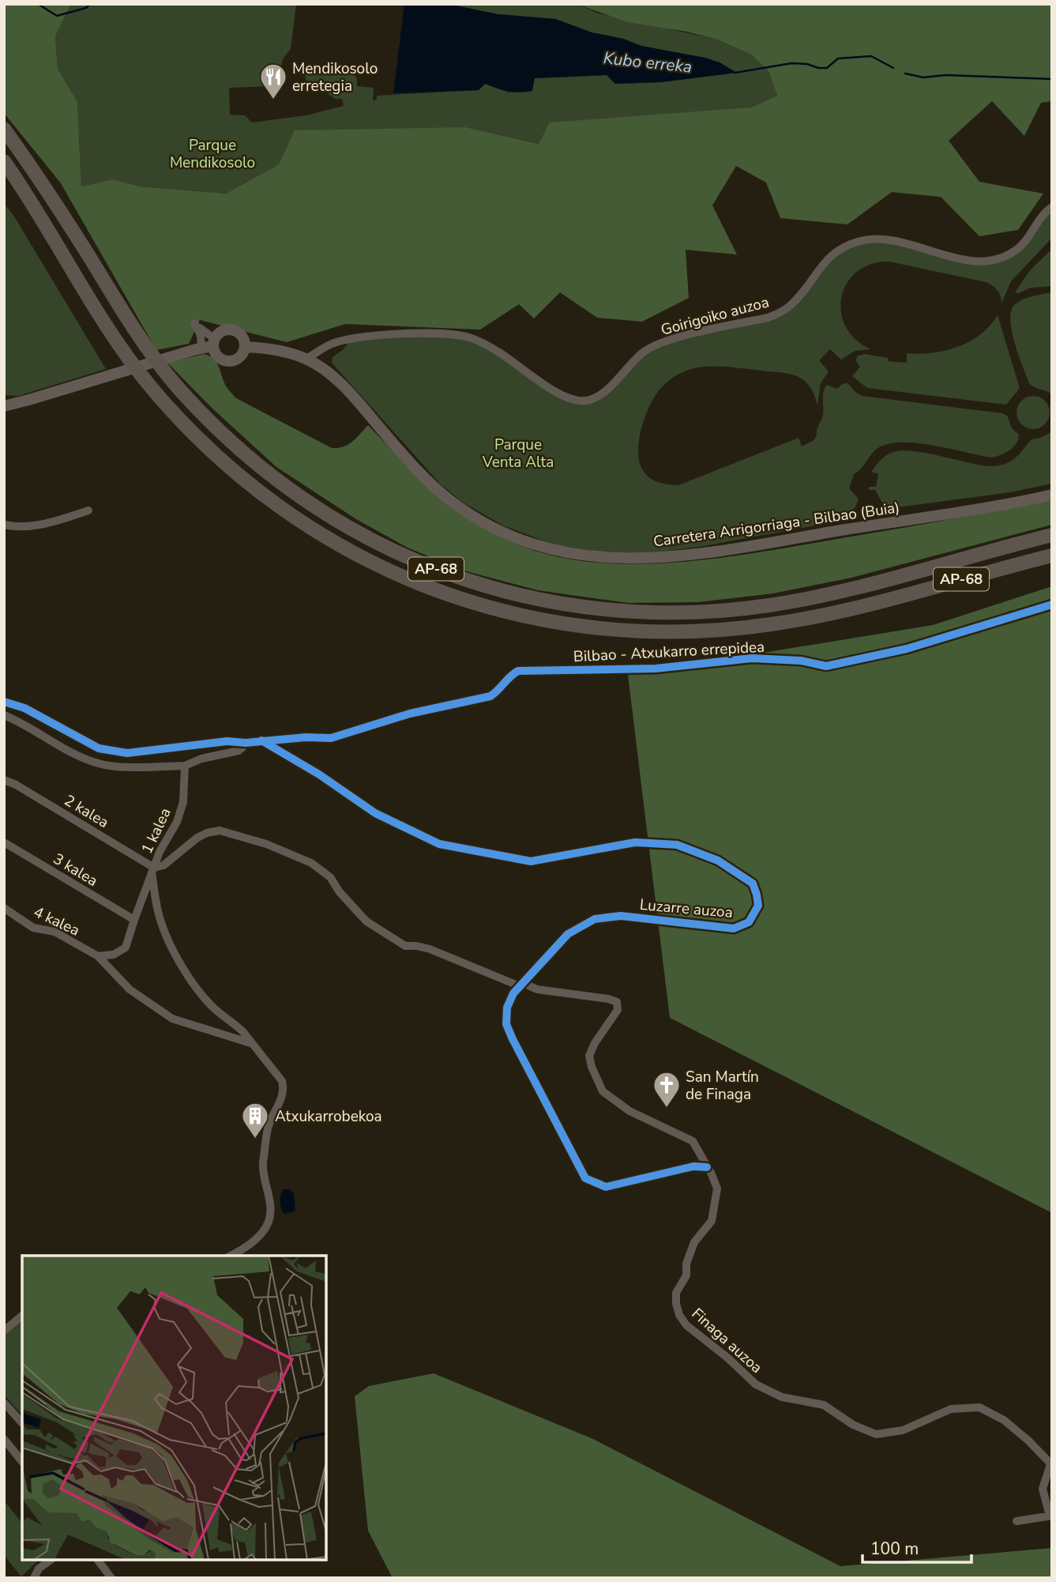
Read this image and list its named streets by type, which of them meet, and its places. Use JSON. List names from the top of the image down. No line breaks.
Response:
{"streets":{"highway":["AP-68"],"street":["Goirigoiko auzoa","Carretera Arrigorriaga - Bilbao (Buia)","Bilbao - Atxukarro errepidea","2 kalea","1 kalea","3 kalea","Luzarre auzoa","4 kalea","Finaga auzoa"]},"crossings":[["Goirigoiko auzoa","Carretera Arrigorriaga - Bilbao (Buia)"],["Bilbao - Atxukarro errepidea","Luzarre auzoa"],["2 kalea","1 kalea"],["Luzarre auzoa","Finaga auzoa"]],"water":["Kubo erreka"],"parks":["Parque Mendikosolo","Parque Venta Alta"],"places":{"restaurant":["Mendikosolo erretegia"],"church":["San Martín de Finaga"],"building":["Atxukarrobekoa"]},"scale_bar":"100 m"}
